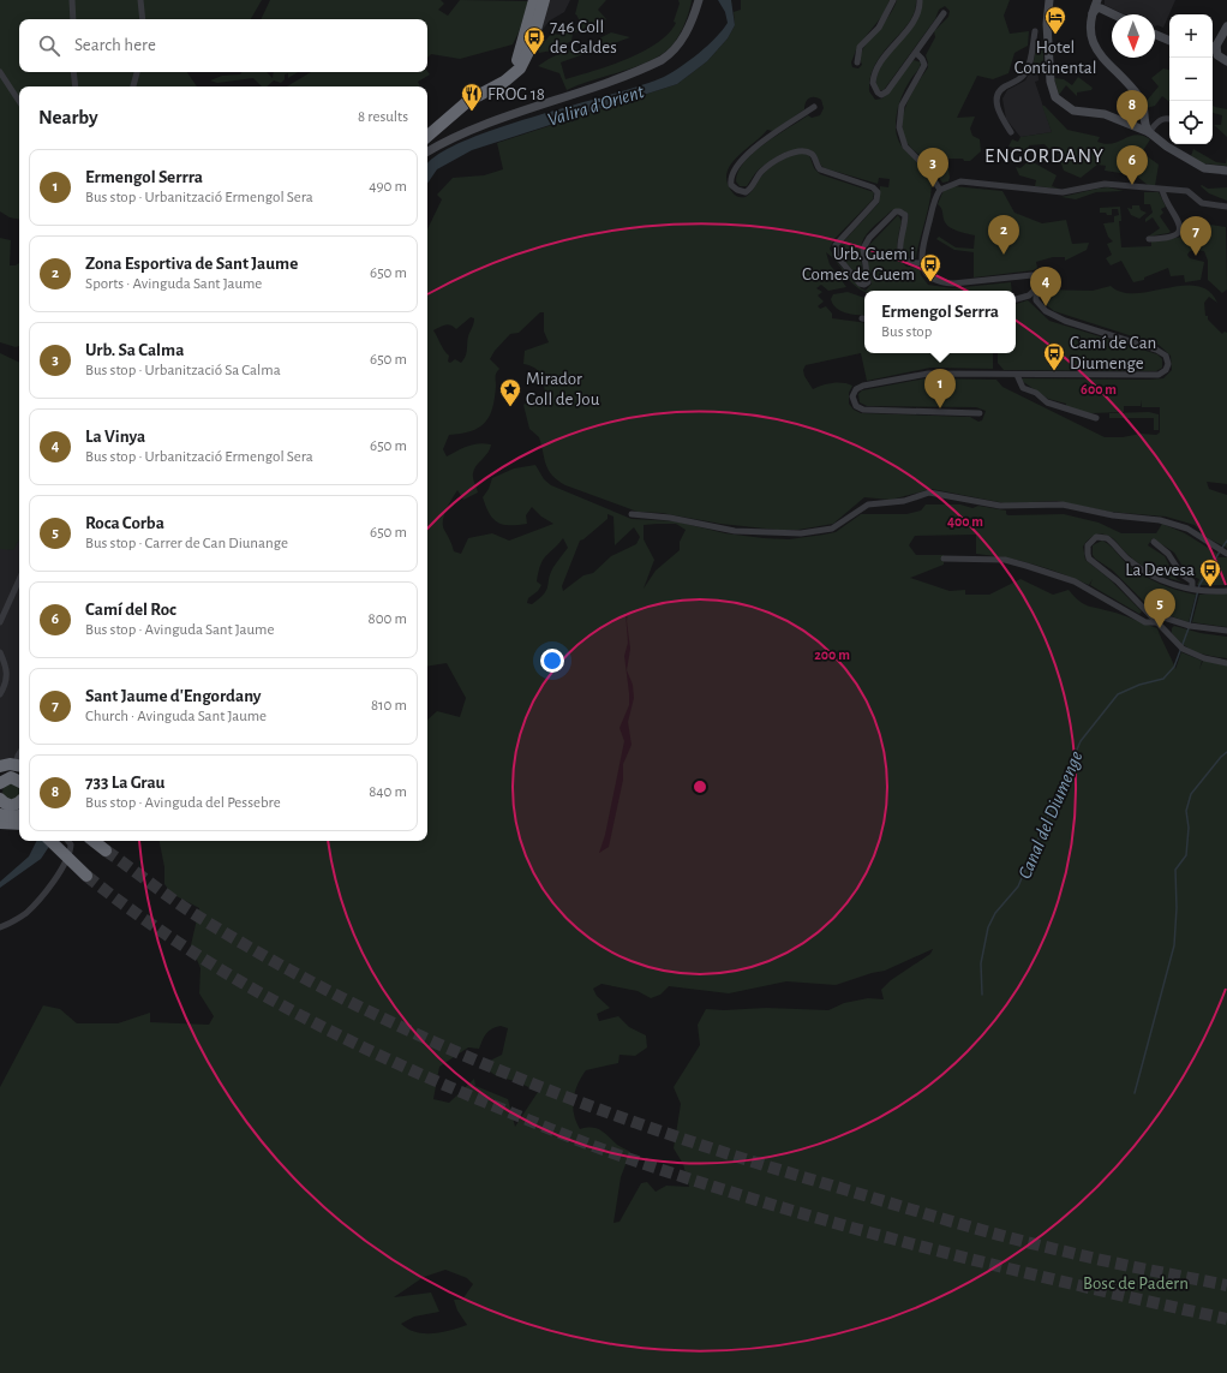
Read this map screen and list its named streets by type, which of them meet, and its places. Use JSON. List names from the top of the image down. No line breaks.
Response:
{"districts":["ENGORDANY"],"water":["Valira d'Orient","Canal del Diumenge"],"parks":["Bosc de Padern"],"places":{"hotel":["Hotel Continental"],"bus stop":["746 Coll de Caldes","Urb. Guem i Comes de Guem","Camí de Can Diumenge","La Devesa"],"restaurant":["FROG 18"],"place":["Mirador Coll de Jou"]},"north":"bottom","page":{"map_buttons":["+","−"],"search":"Search here","heading":["Nearby","8 results"],"pins":["8","6","3","2","7","4","1","5"],"list":[{"mark":"1","name":"Ermengol Serrra","note":"Bus stop · Urbanització Ermengol Sera","value":"490 m"},{"mark":"2","name":"Zona Esportiva de Sant Jaume","note":"Sports · Avinguda Sant Jaume","value":"650 m"},{"mark":"3","name":"Urb. Sa Calma","note":"Bus stop · Urbanització Sa Calma","value":"650 m"},{"mark":"4","name":"La Vinya","note":"Bus stop · Urbanització Ermengol Sera","value":"650 m"},{"mark":"5","name":"Roca Corba","note":"Bus stop · Carrer de Can Diunange","value":"650 m"},{"mark":"6","name":"Camí del Roc","note":"Bus stop · Avinguda Sant Jaume","value":"800 m"},{"mark":"7","name":"Sant Jaume d'Engordany","note":"Church · Avinguda Sant Jaume","value":"810 m"},{"mark":"8","name":"733 La Grau","note":"Bus stop · Avinguda del Pessebre","value":"840 m"}],"popup":["Ermengol Serrra","Bus stop"]},"rings":["600 m","400 m","200 m"]}
